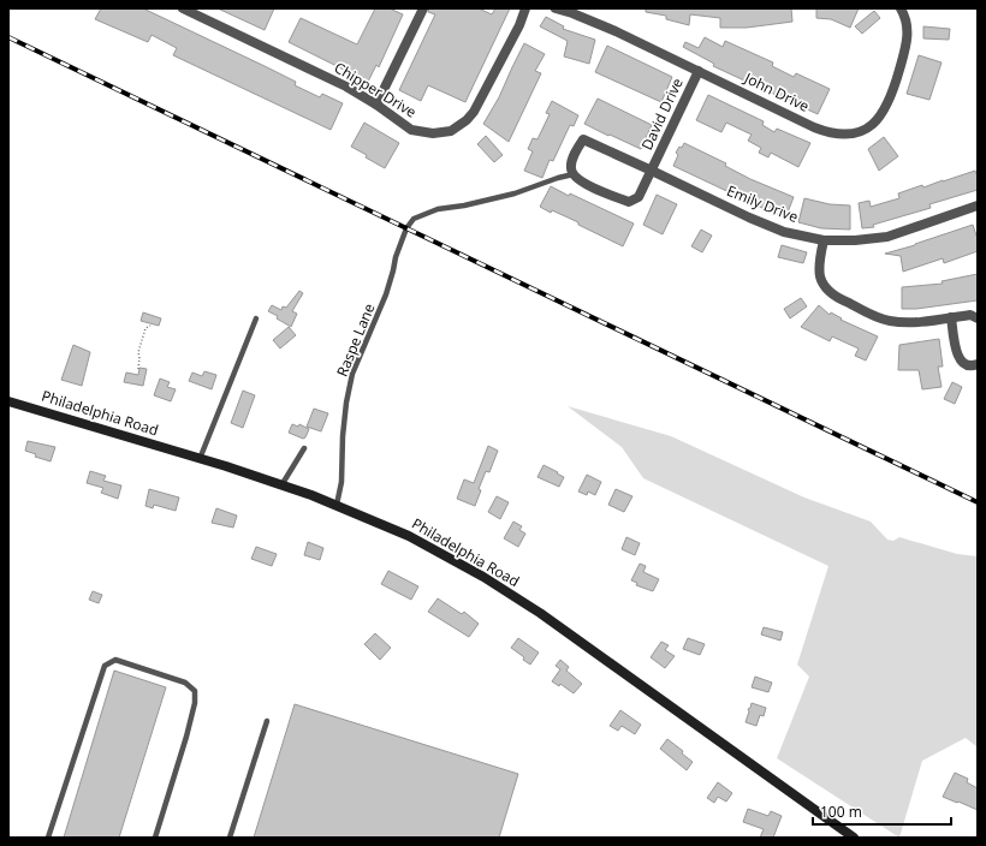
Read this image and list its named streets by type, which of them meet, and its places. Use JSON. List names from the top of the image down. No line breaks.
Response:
{"streets":{"main road":["Philadelphia Road"],"street":["Chipper Drive","John Drive","David Drive","Emily Drive"],"lane":["Raspe Lane"]},"crossings":[["John Drive","David Drive"],["David Drive","Emily Drive"],["David Drive","Raspe Lane"],["Raspe Lane","Philadelphia Road"]],"scale_bar":"100 m"}
